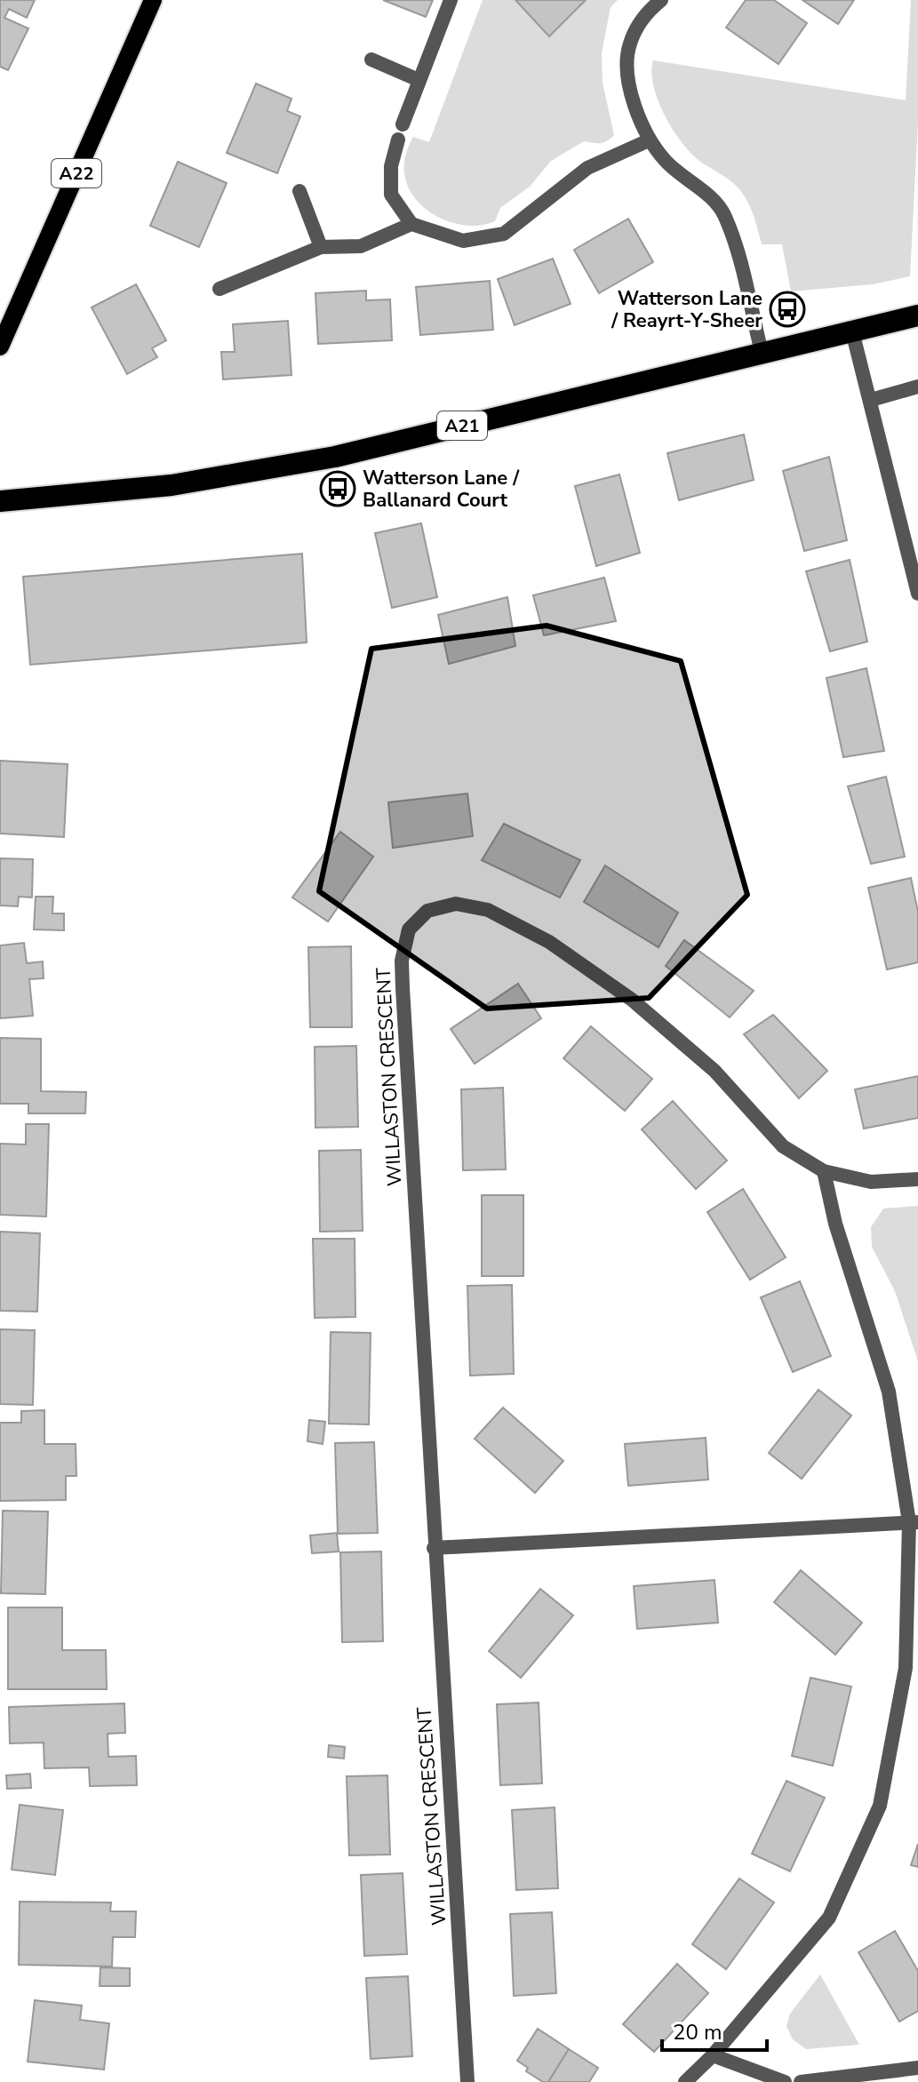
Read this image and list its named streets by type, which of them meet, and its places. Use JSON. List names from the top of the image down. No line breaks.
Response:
{"streets":{"highway":["A21"],"main road":["A22"],"street":["WILLASTON CRESCENT"]},"places":{"bus stop":["Watterson Lane / Reayrt-Y-Sheer","Watterson Lane / Ballanard Court"]},"scale_bar":"20 m"}
